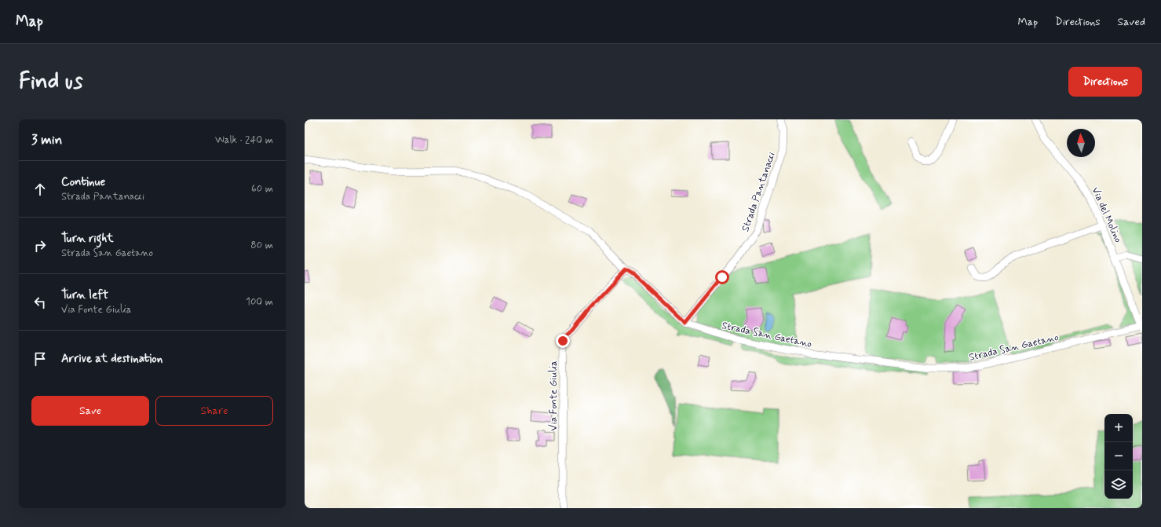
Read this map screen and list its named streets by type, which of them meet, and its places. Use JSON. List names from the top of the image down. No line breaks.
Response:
{"streets":{"street":["Strada Pantanacci","Via del Molino","Strada San Gaetano","Via Fonte Giulia"]},"crossings":[["Strada Pantanacci","Strada San Gaetano"],["Via del Molino","Strada San Gaetano"],["Strada San Gaetano","Via Fonte Giulia"]],"north":"top","page":{"header":"Map","nav":["Map","Directions","Saved"],"buttons":["Directions",["Save","Share"]],"title":"Find us","heading":["3 min","Walk · 240 m"],"list":[["Continue","Strada Pantanacci","60 m"],["Turn right","Strada San Gaetano","80 m"],["Turn left","Via Fonte Giulia","100 m"],"Arrive at destination"],"map_buttons":["+","−"]}}
